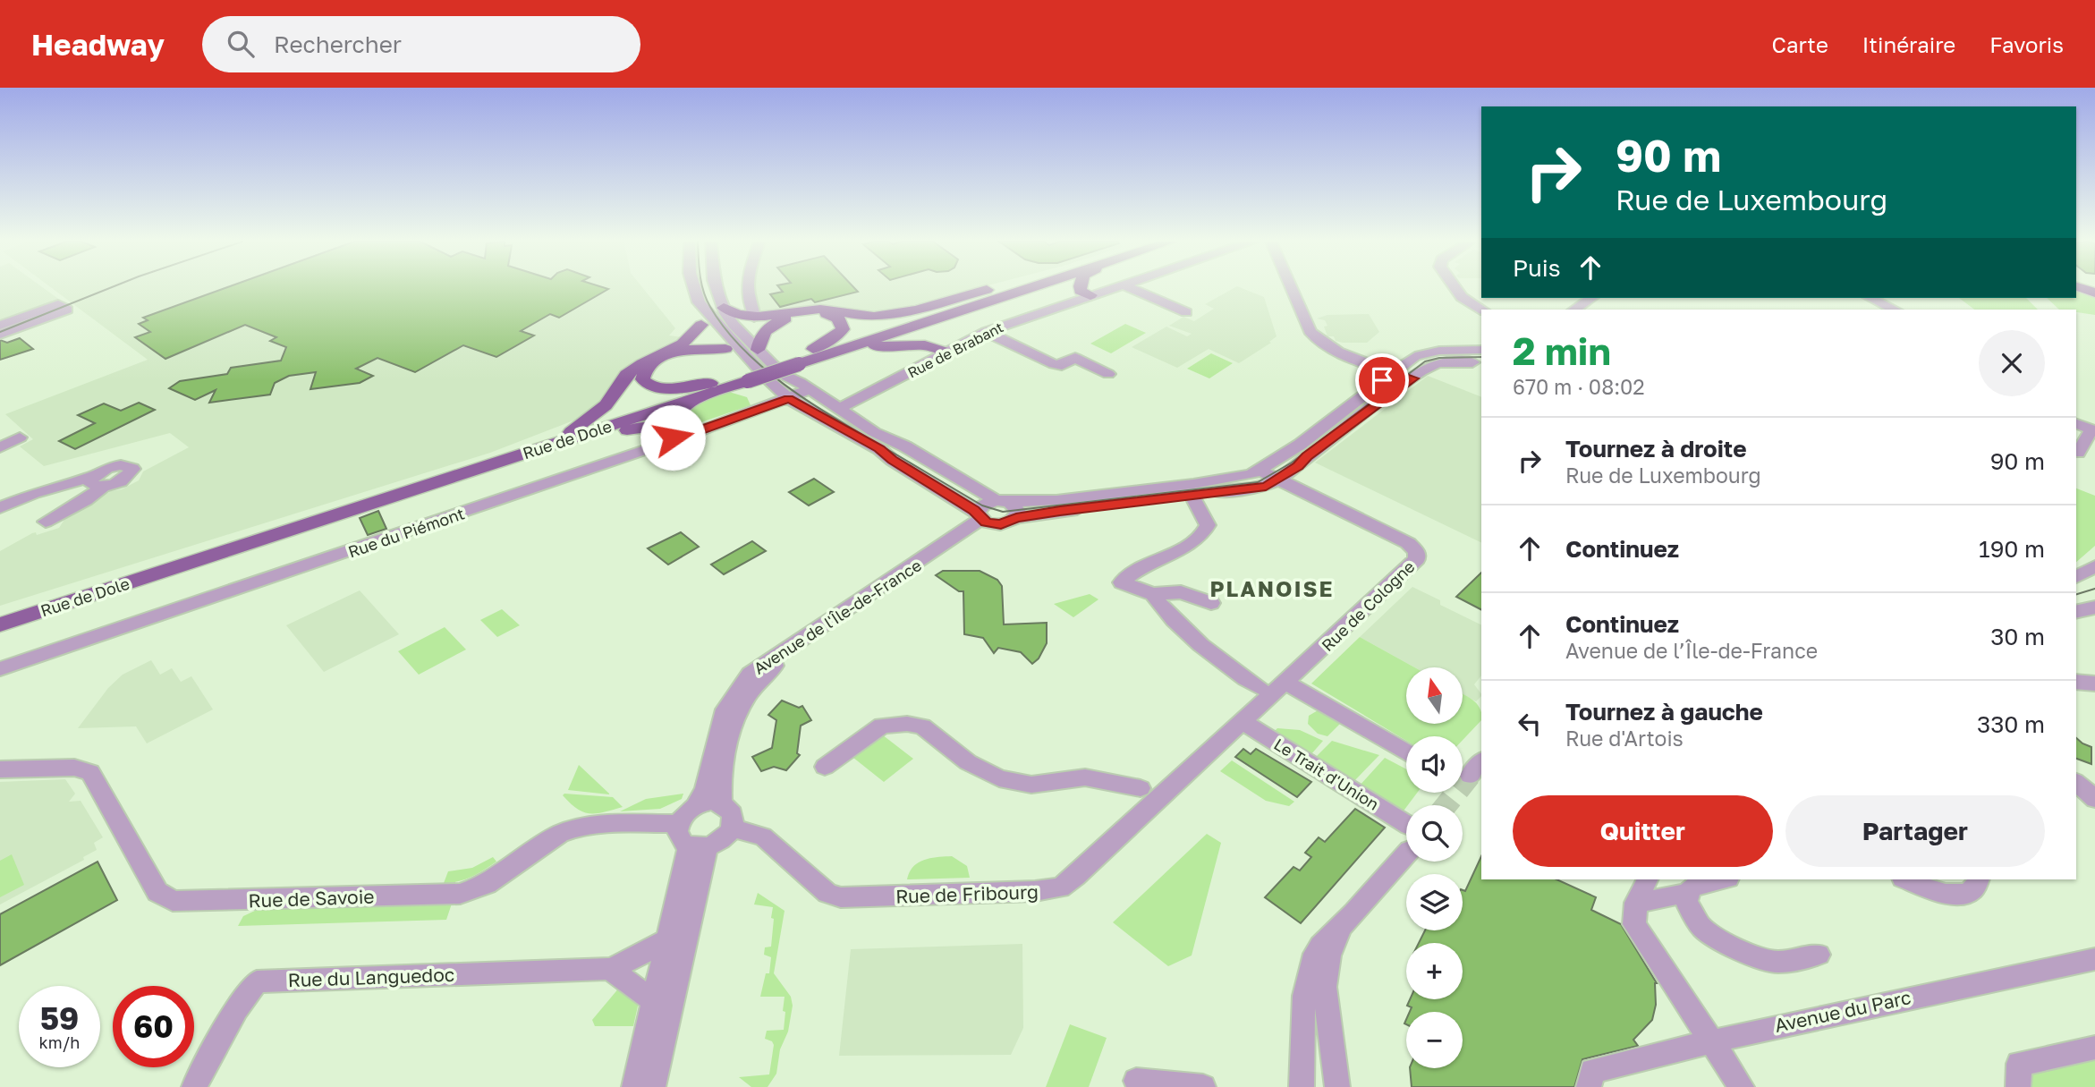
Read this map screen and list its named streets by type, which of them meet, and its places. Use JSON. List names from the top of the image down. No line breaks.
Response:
{"streets":{"main road":["Rue de Dole"],"street":["Rue de Brabant","Rue du Piémont","Rue de Cologne","Avenue de l'Île-de-France","Le Trait d'Union","Rue de Fribourg","Rue de Savoie","Rue du Languedoc","Avenue du Parc"]},"crossings":[["Rue de Cologne","Le Trait d'Union"],["Rue de Cologne","Rue de Fribourg"],["Avenue de l'Île-de-France","Rue de Fribourg"],["Avenue de l'Île-de-France","Rue de Savoie"],["Le Trait d'Union","Rue de Fribourg"],["Rue de Fribourg","Rue de Savoie"]],"districts":["PLANOISE"],"north":"top","page":{"header":"Headway","search":"Rechercher","nav":["Carte","Itinéraire","Favoris"],"turn":["90 m","Rue de Luxembourg"],"then":"Puis","heading":["2 min","670 m · 08:02"],"list":[{"name":"Tournez à droite","note":"Rue de Luxembourg","value":"90 m"},{"name":"Continuez","value":"190 m"},{"name":"Continuez","note":"Avenue de l’Île-de-France","value":"30 m"},{"name":"Tournez à gauche","note":"Rue d'Artois","value":"330 m"}],"map_buttons":["+","−"],"buttons":["Quitter","Partager"],"speed":"59 km/h","limit":"60"}}
